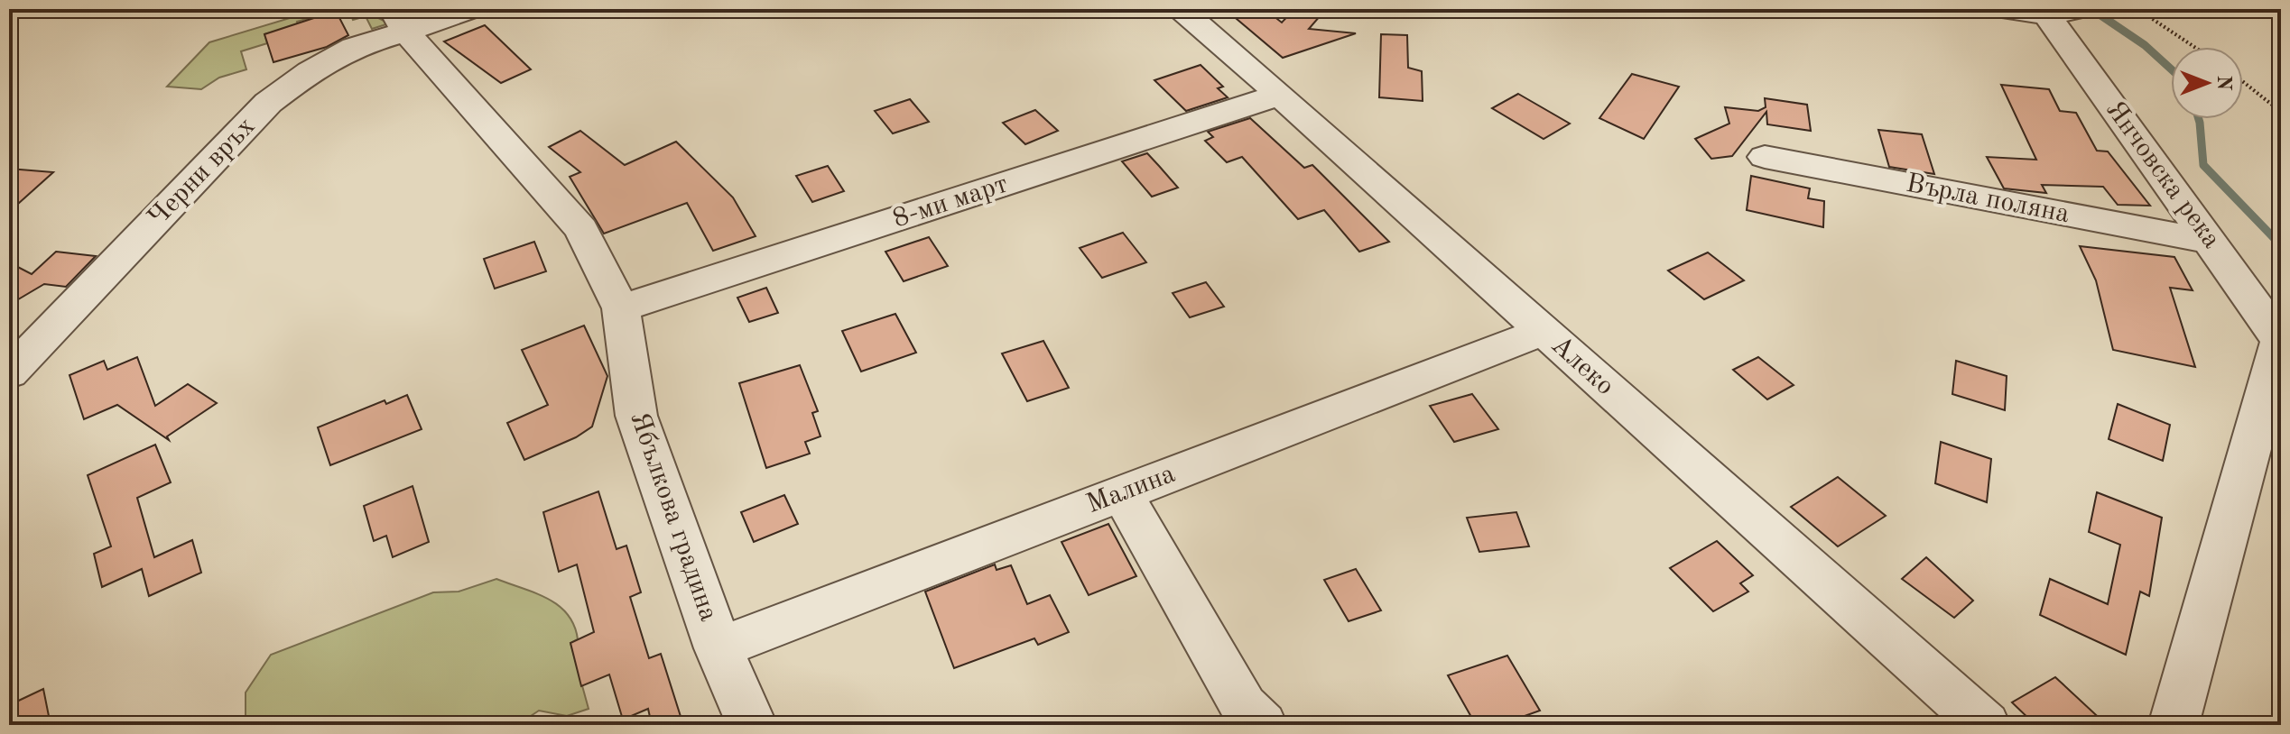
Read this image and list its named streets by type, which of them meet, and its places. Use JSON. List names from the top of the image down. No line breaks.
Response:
{"streets":{"street":["Черни връх","Янчовска река","Върла поляна","8-ми март","Алеко","Малина","Ябълкова градина"]},"crossings":[["Черни връх","Ябълкова градина"],["Янчовска река","Върла поляна"],["8-ми март","Алеко"],["8-ми март","Ябълкова градина"],["Алеко","Малина"],["Малина","Ябълкова градина"]],"north":"right"}
